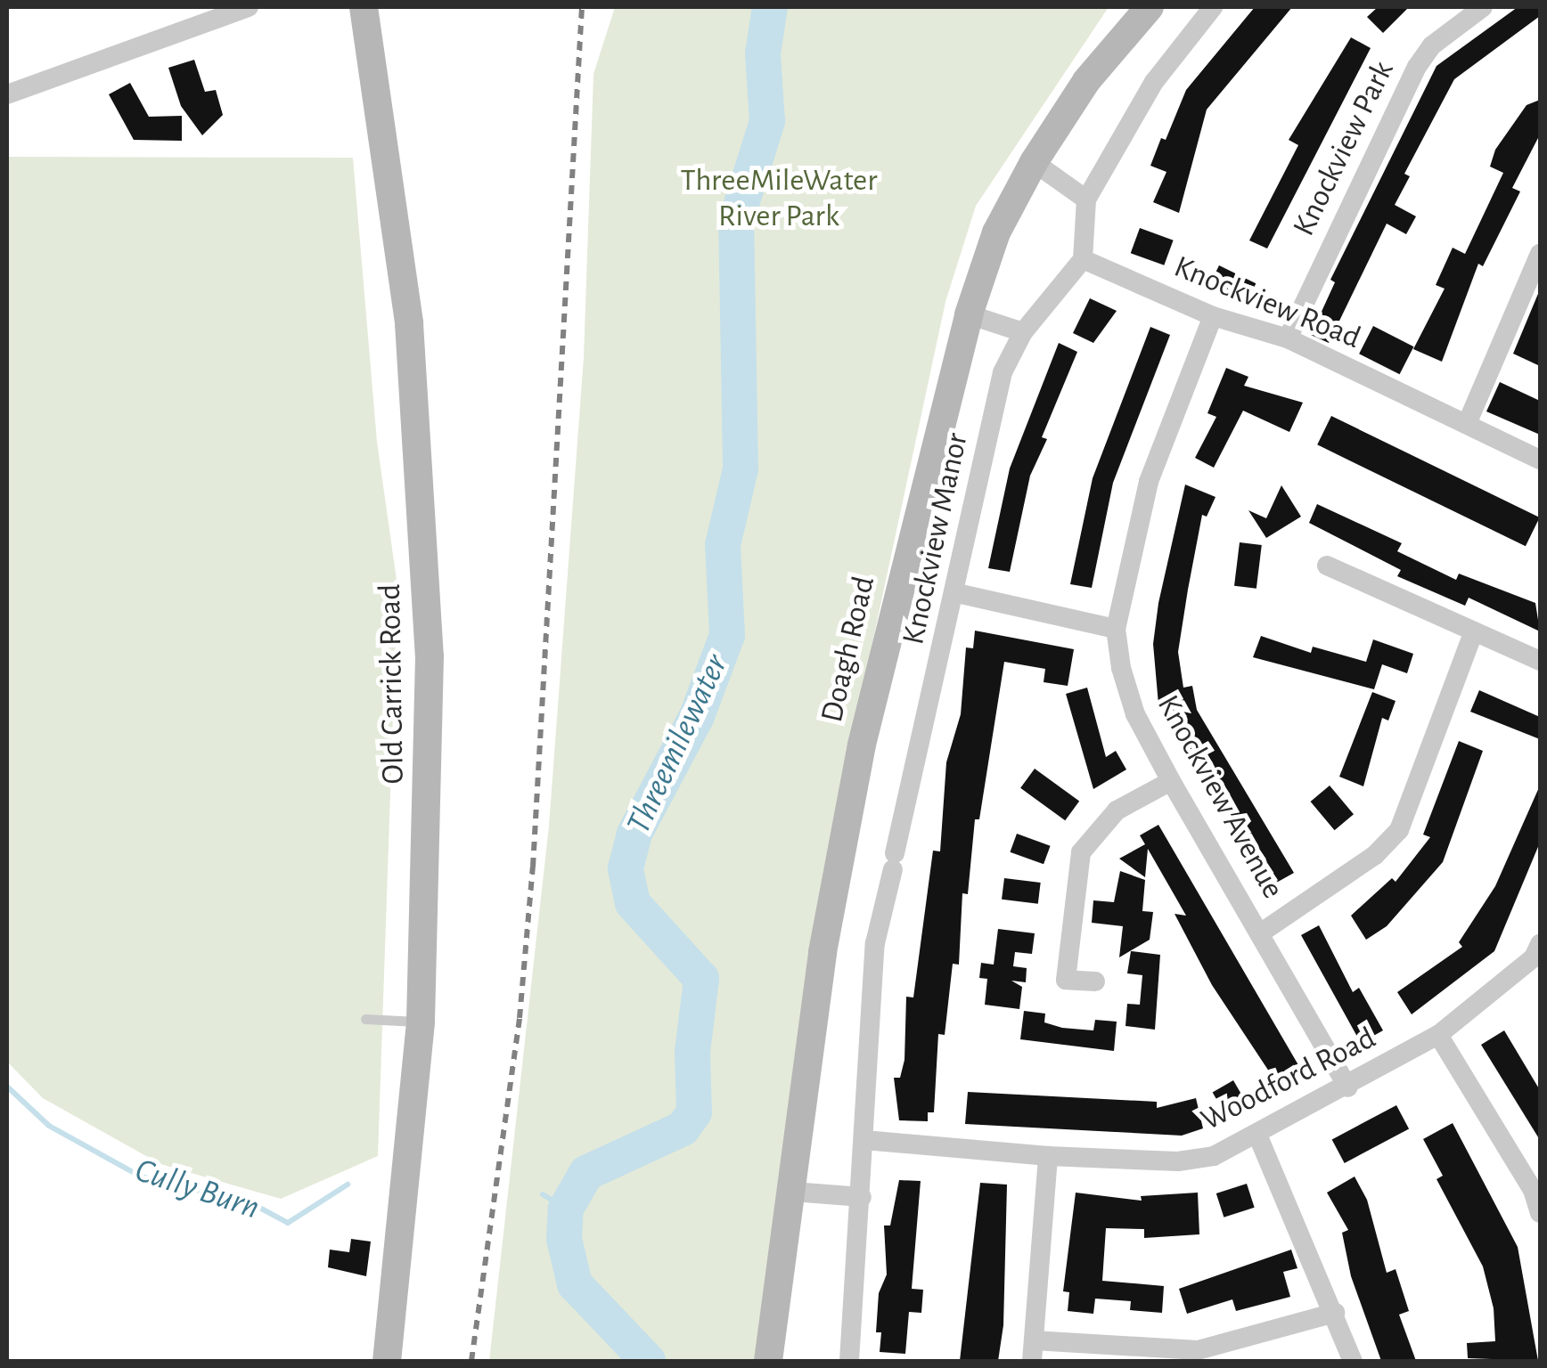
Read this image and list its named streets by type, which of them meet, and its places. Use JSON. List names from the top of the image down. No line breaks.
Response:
{"streets":{"main road":["Doagh Road","Old Carrick Road"],"street":["Knockview Park","Knockview Road","Knockview Manor","Knockview Avenue","Woodford Road"]},"crossings":[["Knockview Park","Knockview Road"],["Knockview Road","Knockview Manor"],["Knockview Road","Knockview Avenue"],["Knockview Manor","Woodford Road"],["Knockview Avenue","Woodford Road"]],"water":["Threemilewater","Cully Burn"],"parks":["ThreeMileWater River Park"]}
